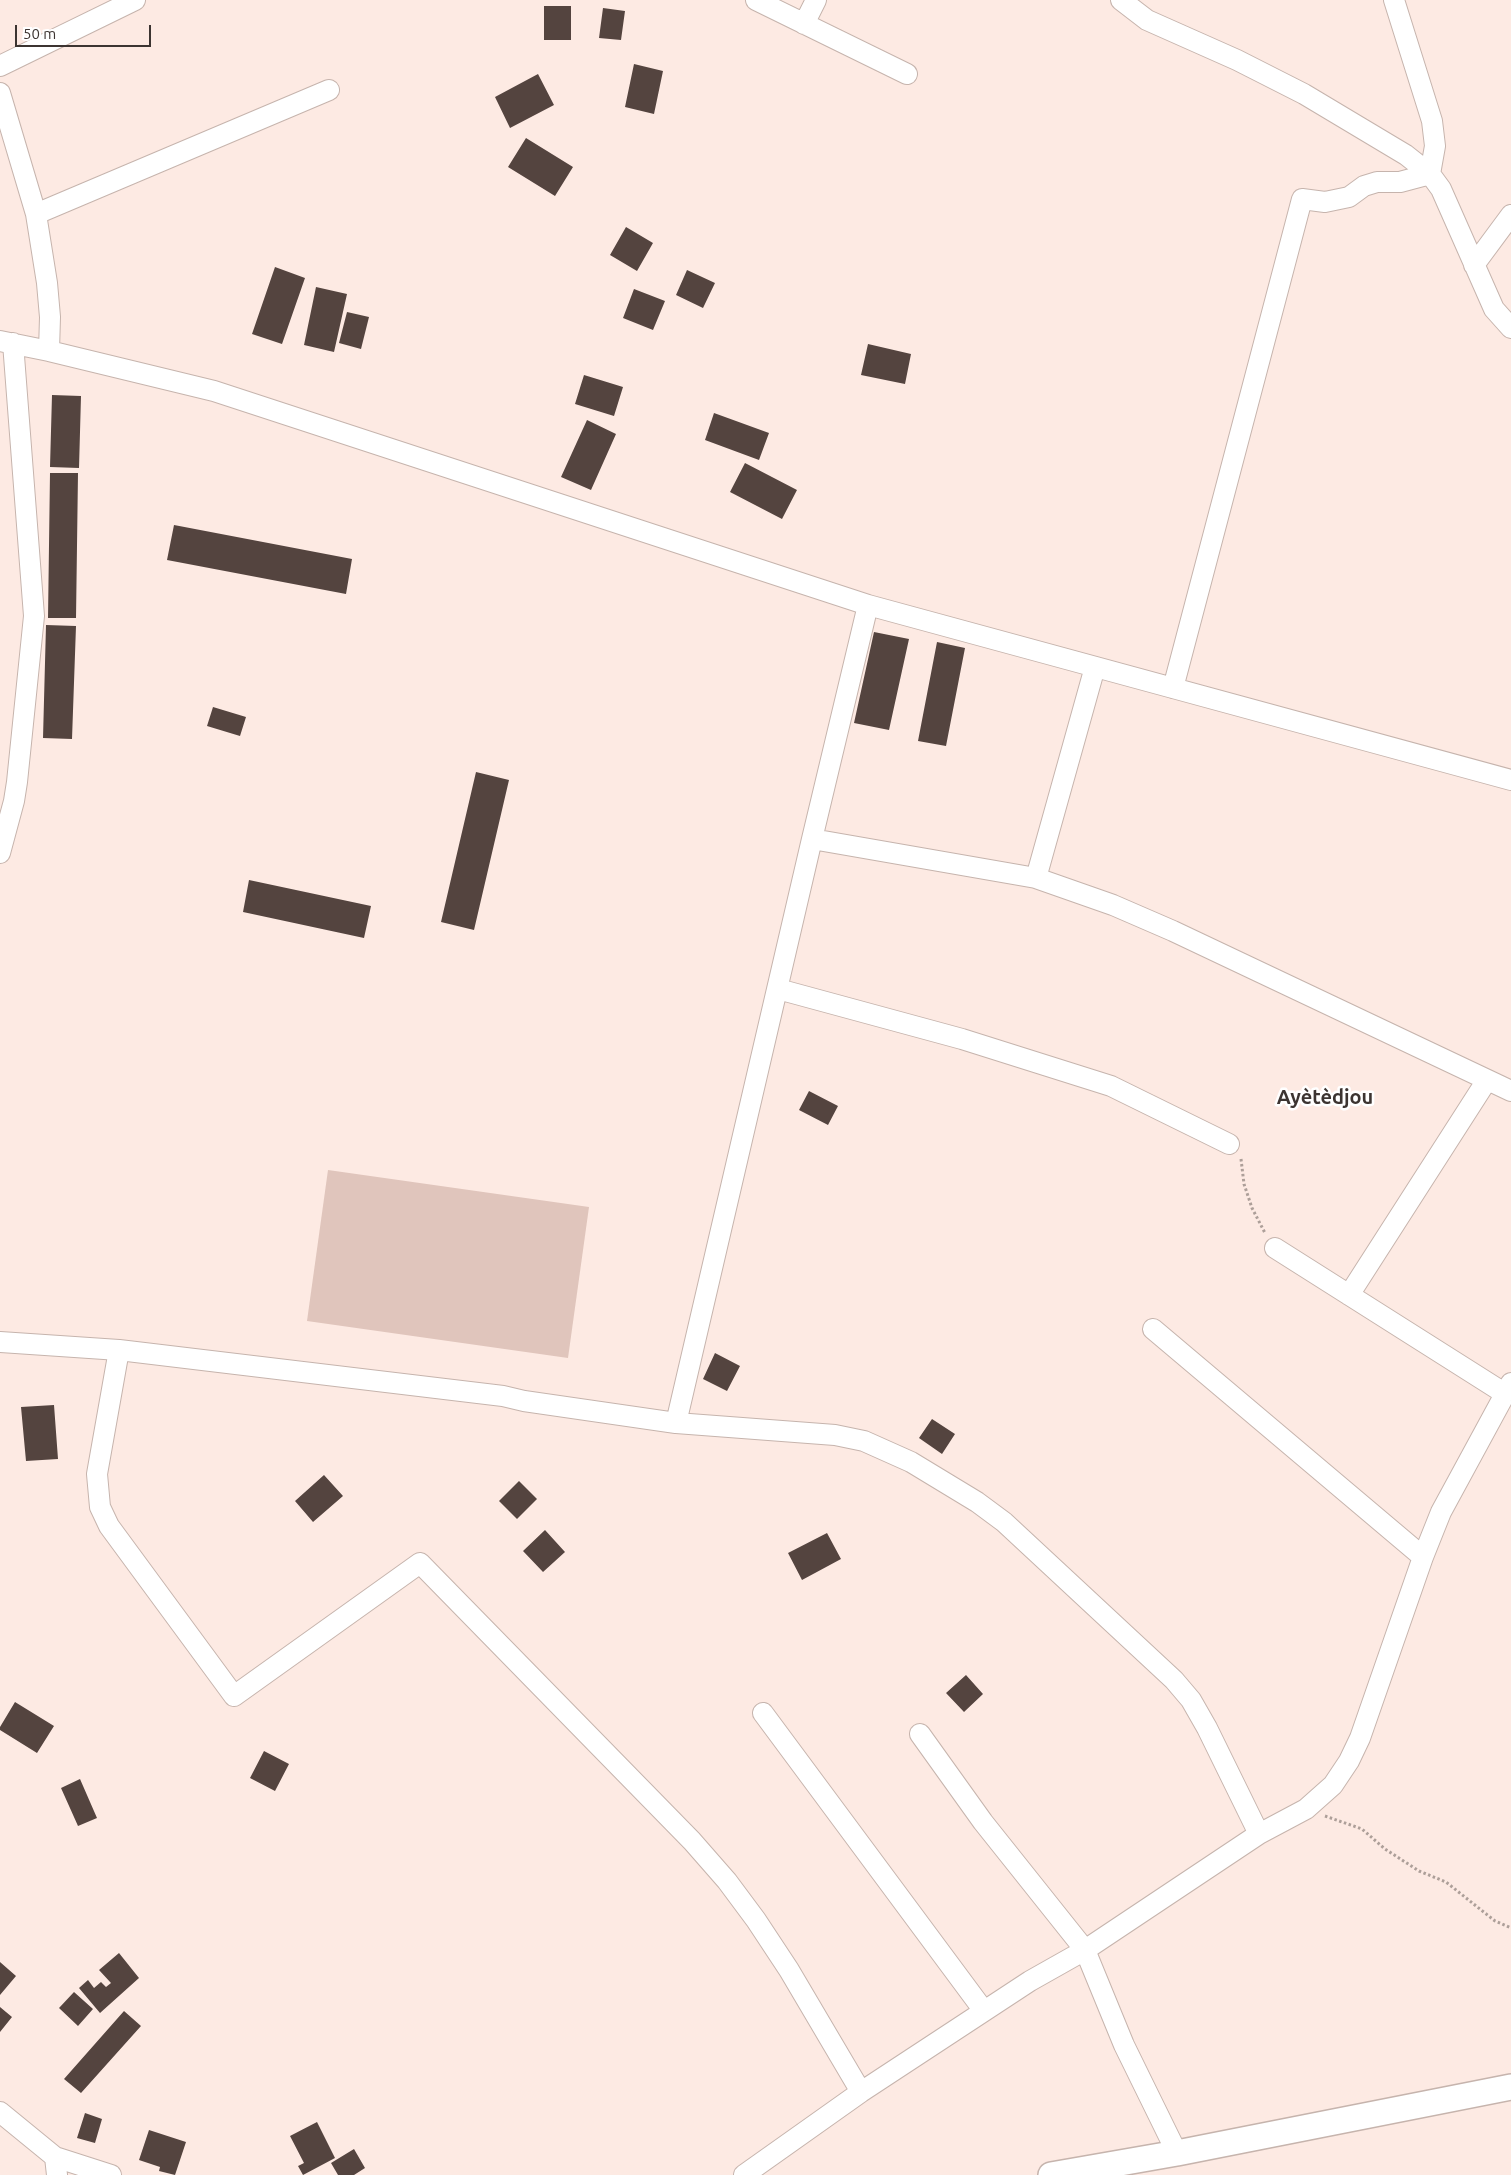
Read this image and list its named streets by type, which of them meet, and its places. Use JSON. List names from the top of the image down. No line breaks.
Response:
{"districts":["Ayètèdjou"],"scale_bar":"50 m"}
